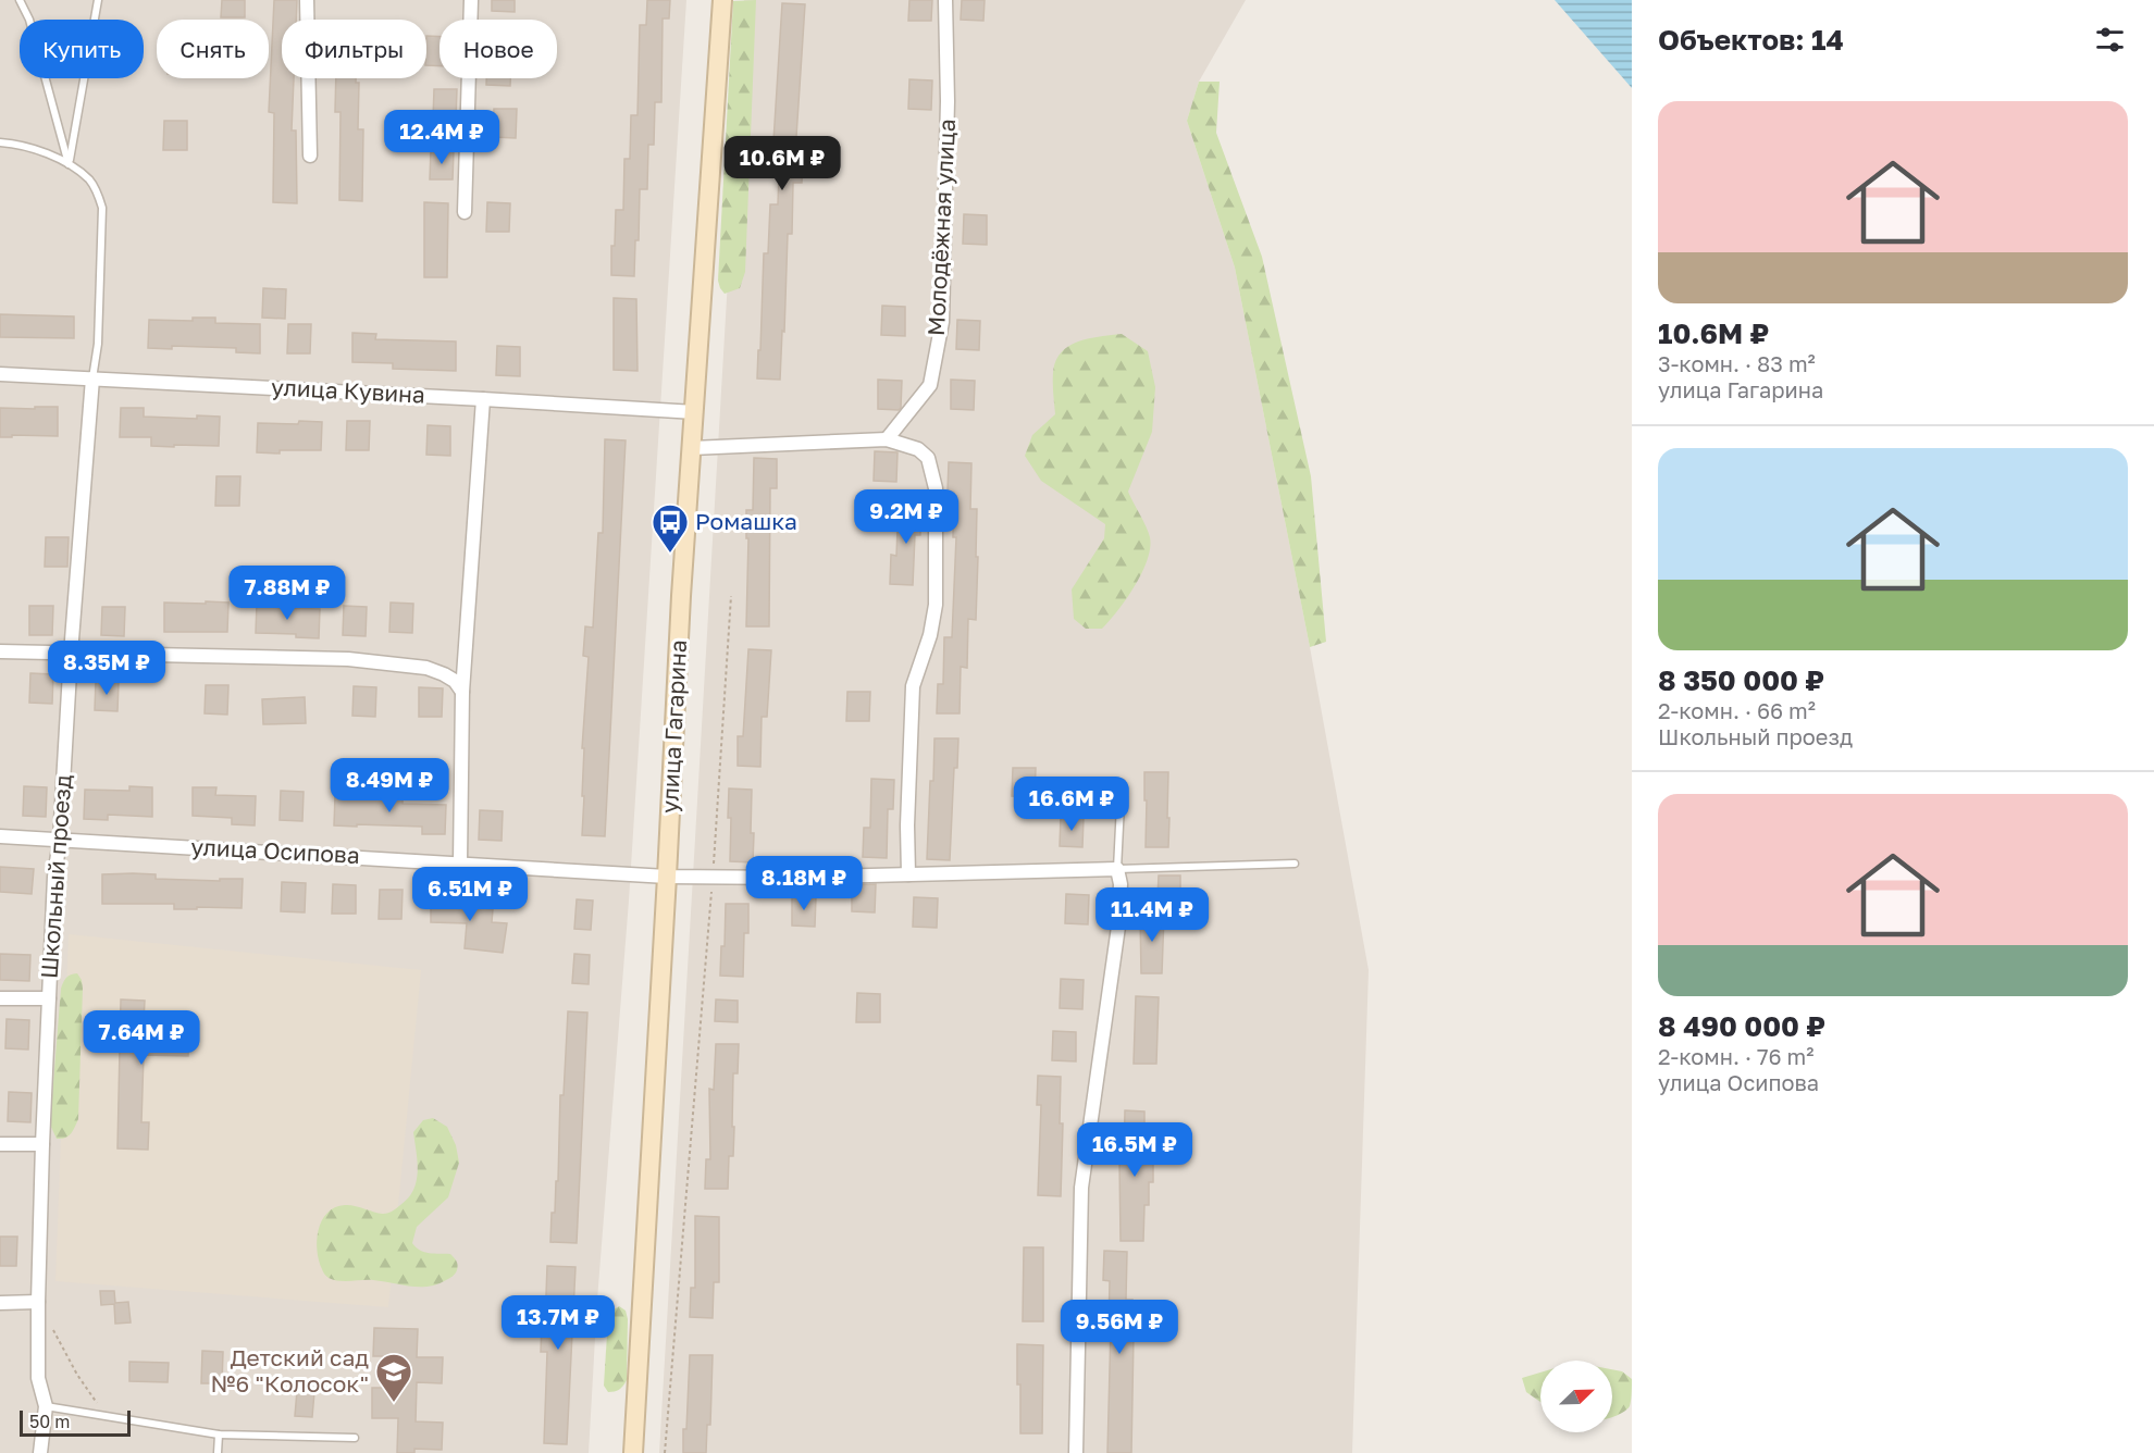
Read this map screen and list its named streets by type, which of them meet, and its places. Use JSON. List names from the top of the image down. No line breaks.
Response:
{"streets":{"main road":["улица Гагарина"],"street":["Молодёжная улица","улица Кувина","улица Осипова","Школьный проезд"]},"crossings":[["улица Кувина","улица Гагарина"],["улица Кувина","Школьный проезд"],["улица Гагарина","улица Осипова"],["улица Осипова","Школьный проезд"]],"places":{"bus stop":["Ромашка"],"school or university":["Детский сад №6 \"Колосок\""]},"scale_bar":"50 m","north":"top right","page":{"heading":"Объектов: 14","chip":["Купить","Снять","Фильтры","Новое"],"list":[{"name":"10.6M ₽","note":"3-комн. · 83 m² · улица Гагарина"},{"name":"8 350 000 ₽","note":"2-комн. · 66 m² · Школьный проезд"},{"name":"8 490 000 ₽","note":"2-комн. · 76 m² · улица Осипова"}],"price":["12.4M ₽","10.6M ₽","9.2M ₽","7.88M ₽","8.35M ₽","8.49M ₽","16.6M ₽","8.18M ₽","6.51M ₽","11.4M ₽","7.64M ₽","16.5M ₽","13.7M ₽","9.56M ₽"],"scale":"50 m"}}
